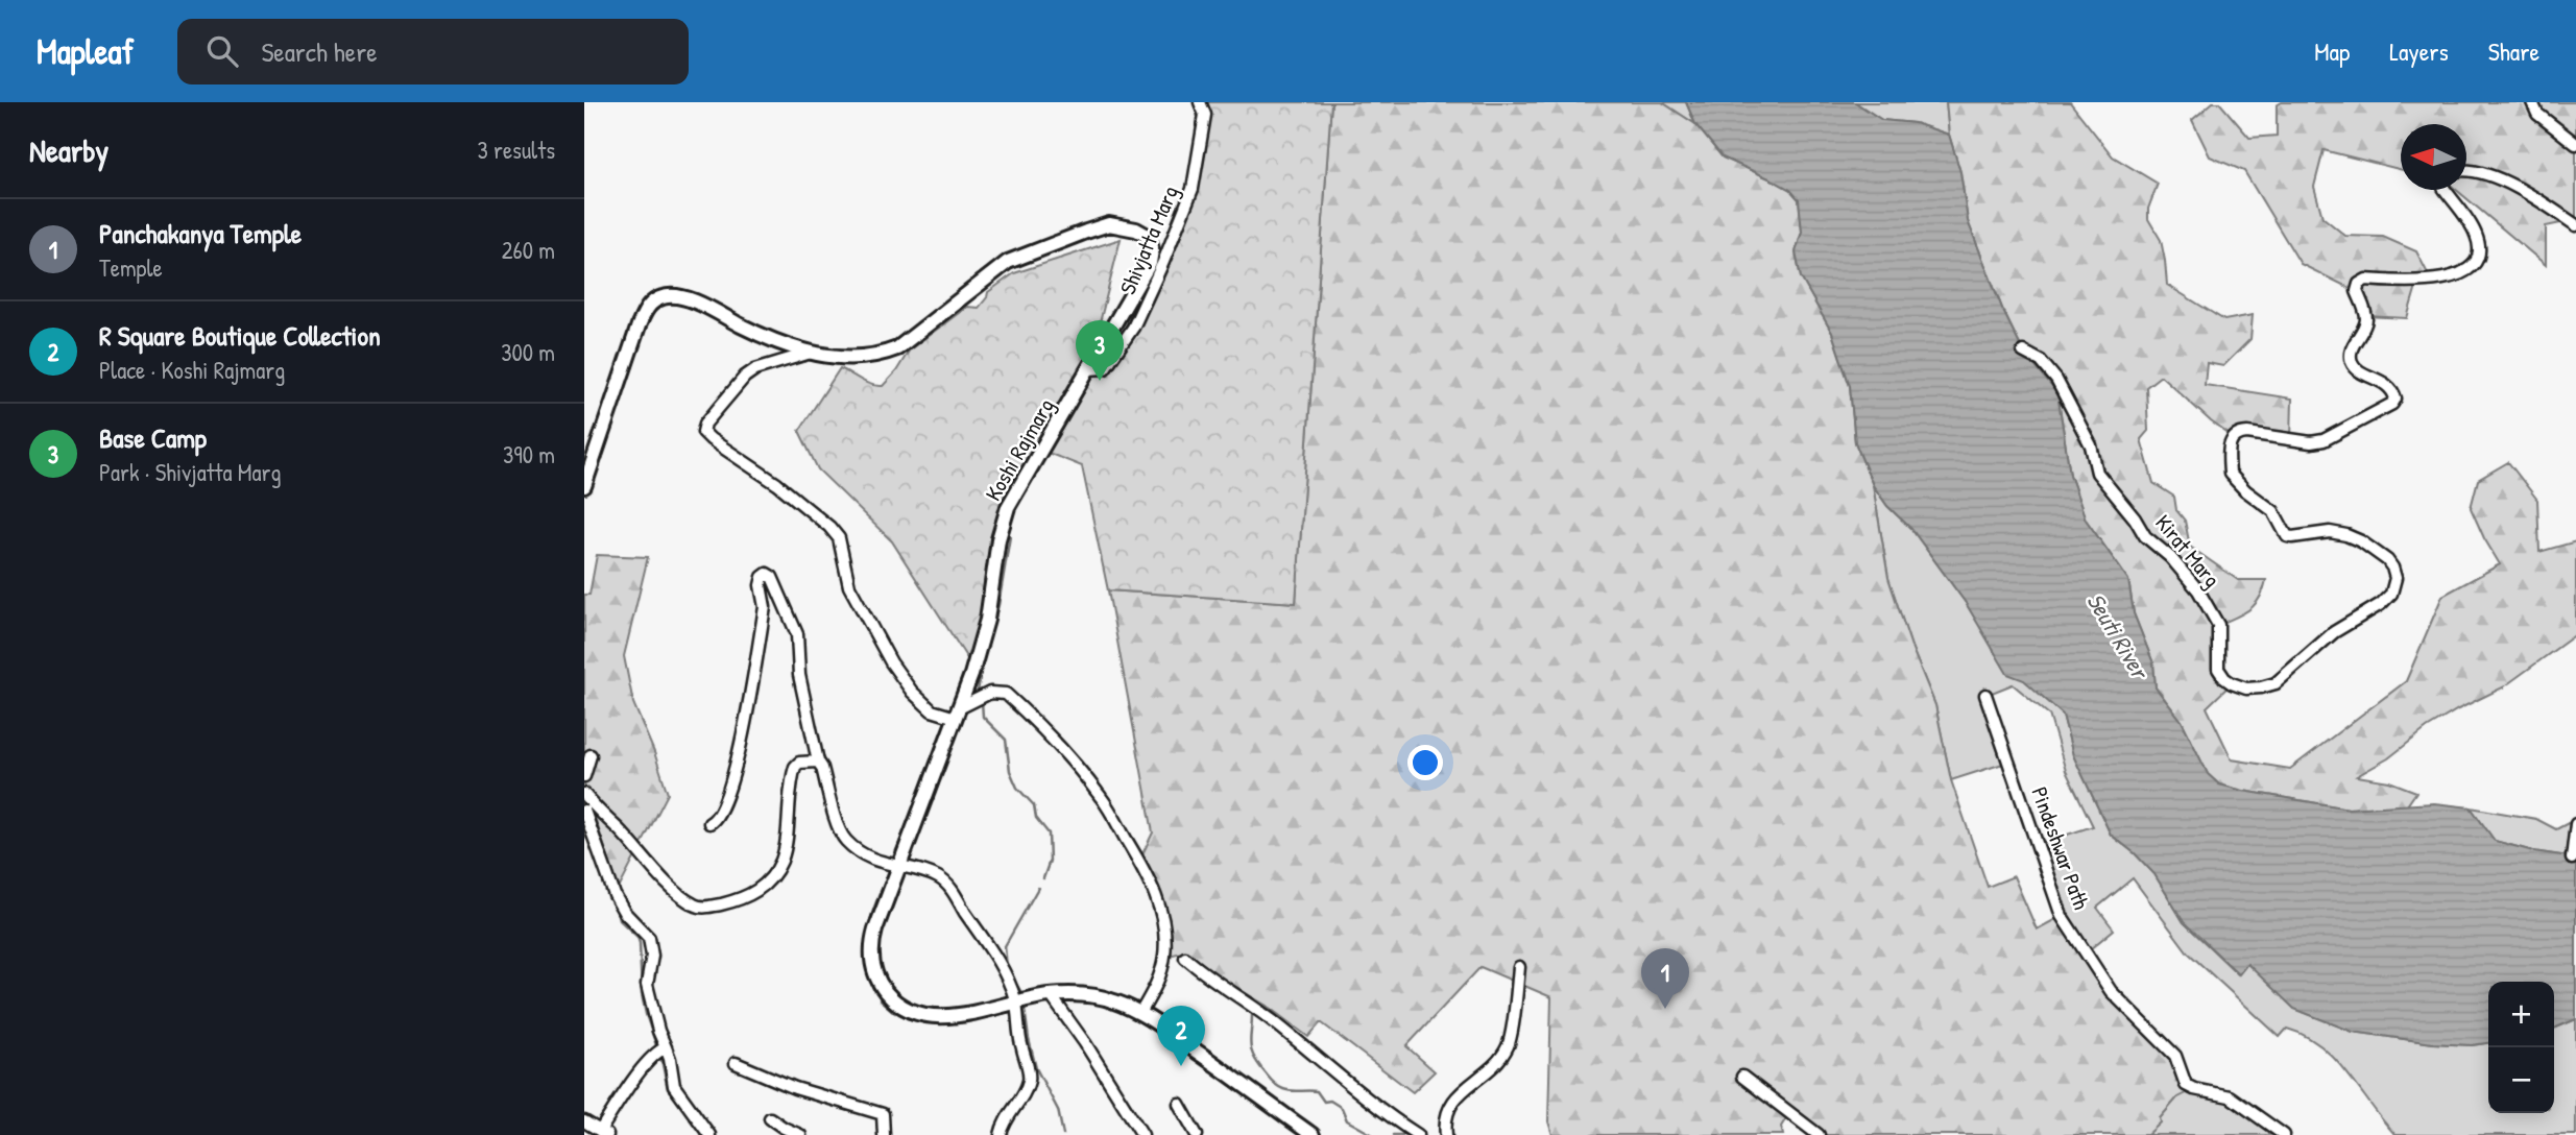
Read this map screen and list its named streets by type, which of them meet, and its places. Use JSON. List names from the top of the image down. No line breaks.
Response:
{"streets":{"main road":["Koshi Rajmarg"],"street":["Shivjatta Marg","Kirat Marg","Pindeshwar Path"]},"crossings":[["Shivjatta Marg","Koshi Rajmarg"]],"water":["Seuti River"],"north":"left","page":{"header":"Mapleaf","search":"Search here","nav":["Map","Layers","Share"],"heading":["Nearby","3 results"],"list":[{"mark":"1","name":"Panchakanya Temple","note":"Temple","value":"260 m"},{"mark":"2","name":"R Square Boutique Collection","note":"Place · Koshi Rajmarg","value":"300 m"},{"mark":"3","name":"Base Camp","note":"Park · Shivjatta Marg","value":"390 m"}],"pins":["3","1","2"],"map_buttons":["+","−"]}}
